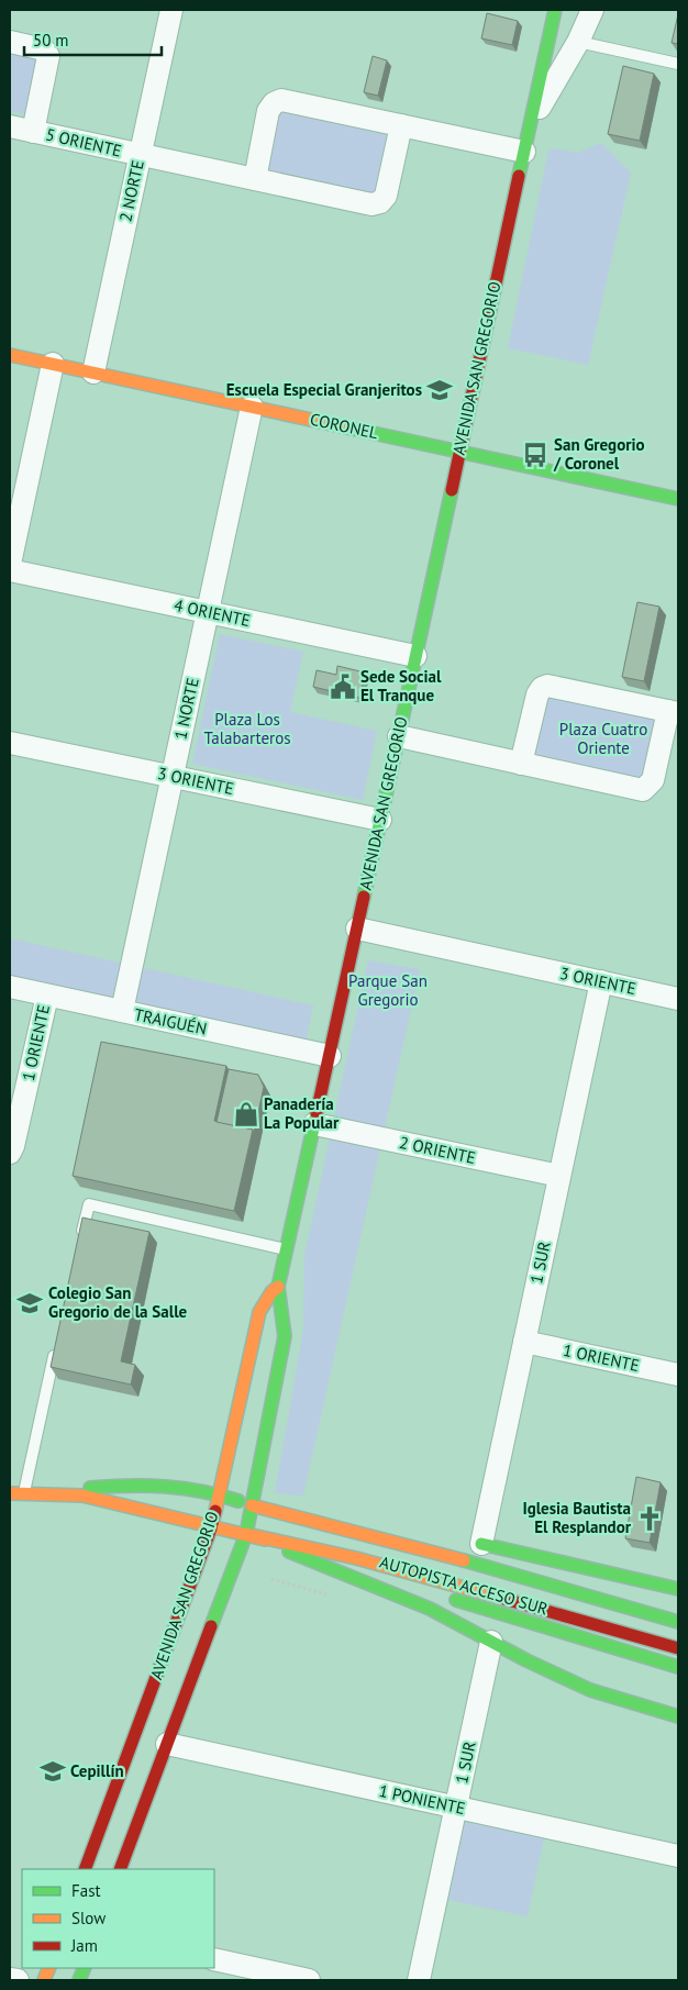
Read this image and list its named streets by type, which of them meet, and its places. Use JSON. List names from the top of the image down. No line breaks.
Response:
{"streets":{"main road":["AVENIDA SAN GREGORIO","CORONEL","AUTOPISTA ACCESO SUR"],"street":["5 ORIENTE","2 NORTE","4 ORIENTE","1 NORTE","3 ORIENTE","TRAIGUÉN","1 ORIENTE","2 ORIENTE","1 SUR","1 PONIENTE"]},"crossings":[["5 ORIENTE","2 NORTE"],["2 NORTE","CORONEL"],["AVENIDA SAN GREGORIO","CORONEL"],["AVENIDA SAN GREGORIO","4 ORIENTE"],["AVENIDA SAN GREGORIO","3 ORIENTE"],["AVENIDA SAN GREGORIO","TRAIGUÉN"],["AVENIDA SAN GREGORIO","2 ORIENTE"],["AVENIDA SAN GREGORIO","AUTOPISTA ACCESO SUR"],["AVENIDA SAN GREGORIO","1 PONIENTE"],["CORONEL","1 NORTE"],["4 ORIENTE","1 NORTE"],["1 NORTE","3 ORIENTE"],["1 NORTE","TRAIGUÉN"],["3 ORIENTE","1 SUR"],["TRAIGUÉN","1 ORIENTE"],["1 ORIENTE","1 SUR"],["2 ORIENTE","1 SUR"],["1 SUR","1 PONIENTE"]],"parks":["Plaza Los Talabarteros","Plaza Cuatro Oriente","Parque San Gregorio"],"places":{"school or university":["Escuela Especial Granjeritos","Colegio San Gregorio de la Salle","Cepillín"],"bus stop":["San Gregorio / Coronel"],"public building":["Sede Social El Tranque"],"shop":["Panadería La Popular"],"church":["Iglesia Bautista El Resplandor"]},"legend":["Fast","Slow","Jam"],"scale_bar":"50 m"}
